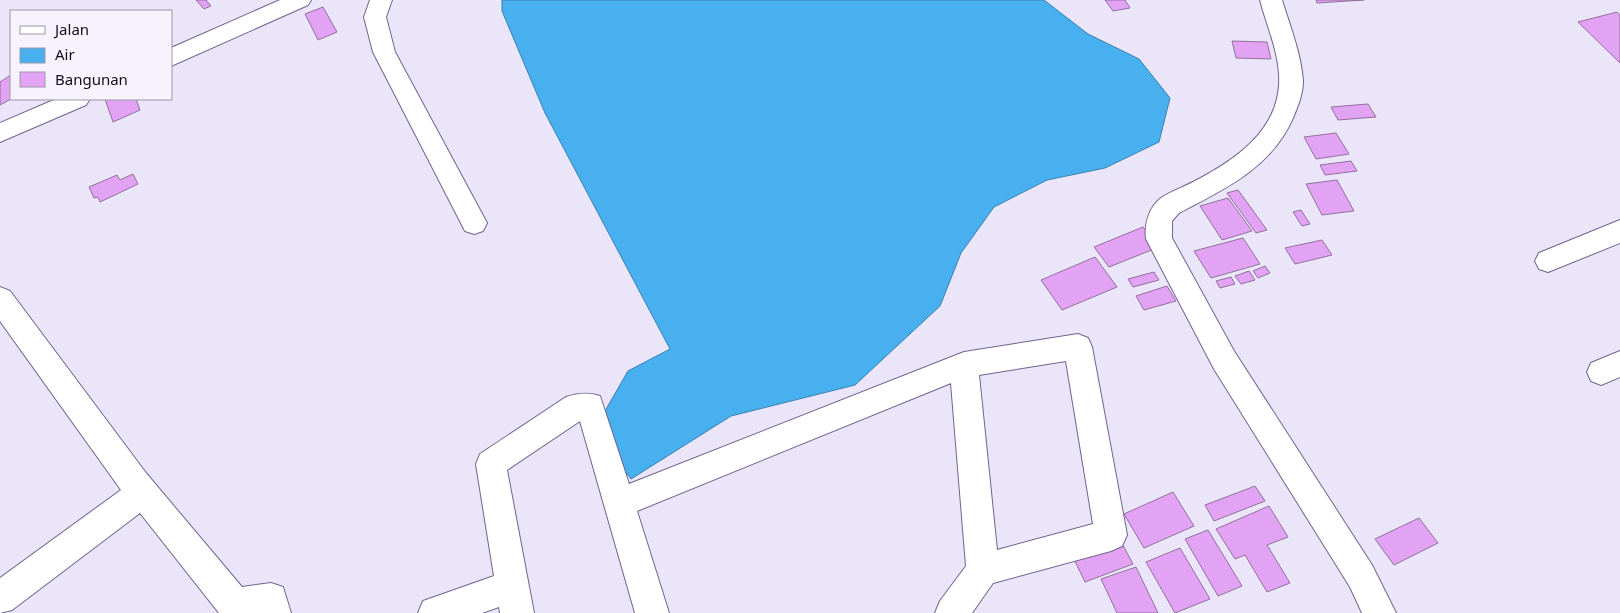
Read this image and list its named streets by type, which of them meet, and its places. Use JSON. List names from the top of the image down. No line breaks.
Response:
{"legend":["Jalan","Air","Bangunan"]}
